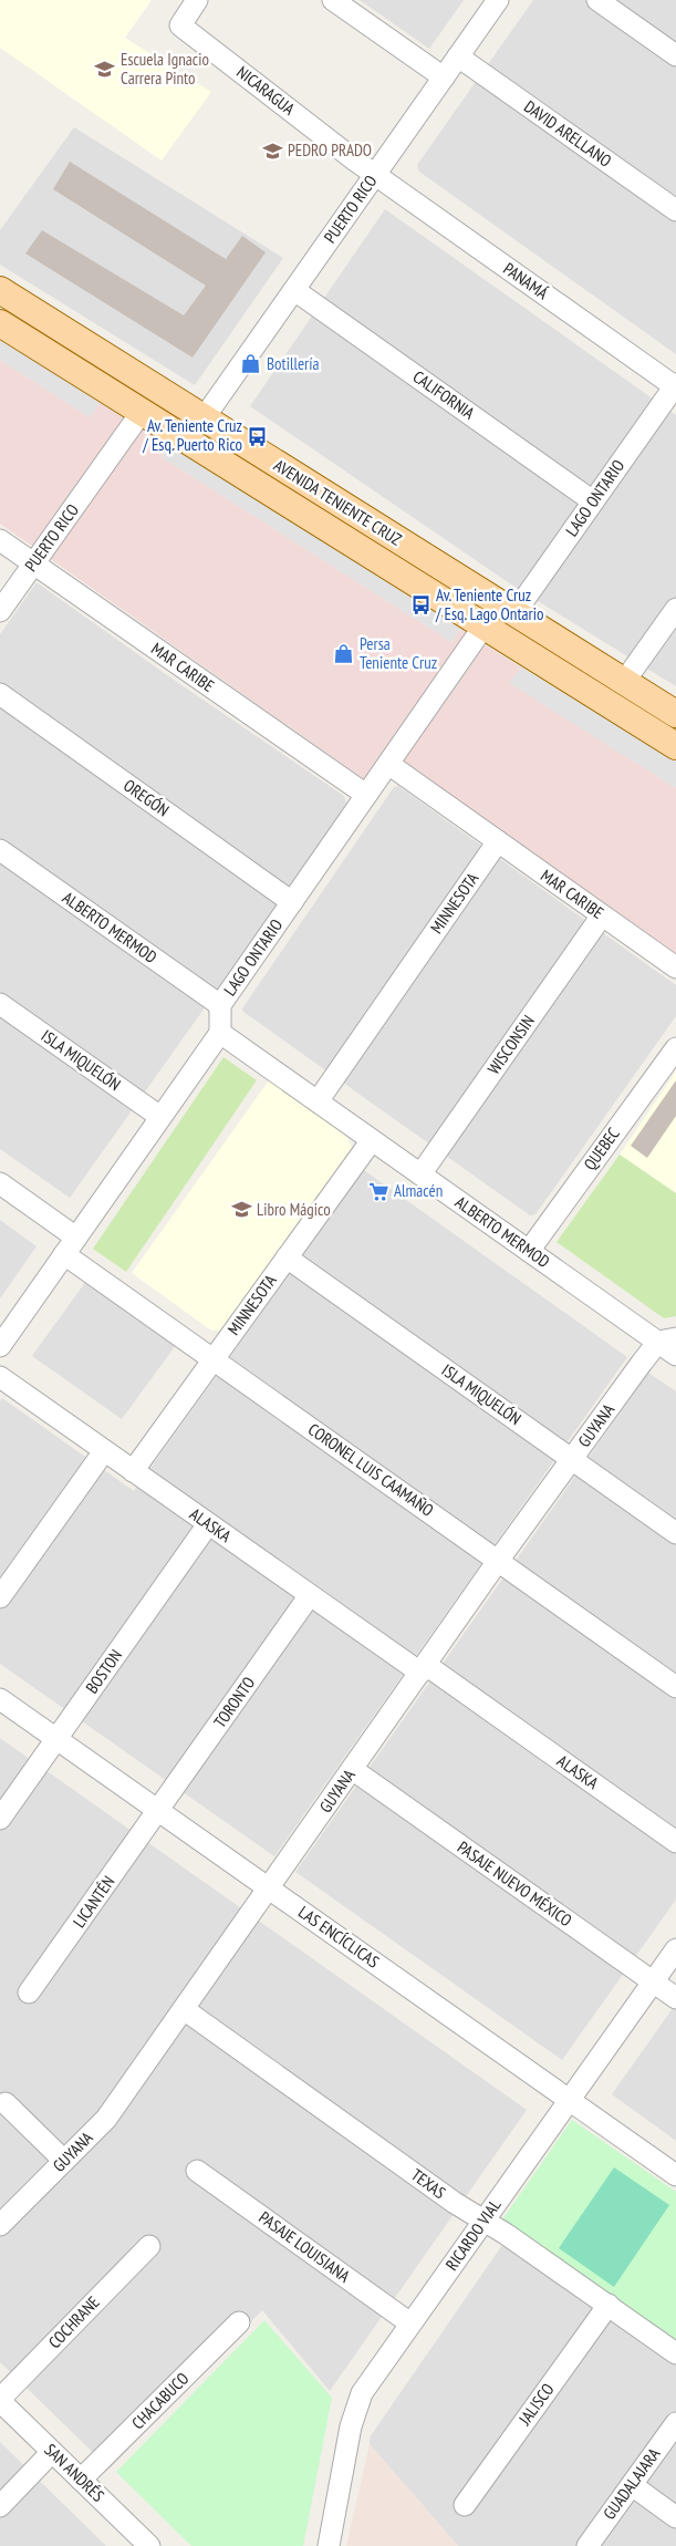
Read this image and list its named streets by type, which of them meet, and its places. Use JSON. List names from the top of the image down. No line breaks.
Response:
{"streets":{"main road":["AVENIDA TENIENTE CRUZ"],"street":["NICARAGUA","DAVID ARELLANO","PUERTO RICO","PANAMÁ","CALIFORNIA","LAGO ONTARIO","MAR CARIBE","OREGÓN","MINNESOTA","ALBERTO MERMOD","WISCONSIN","ISLA MIQUELÓN","QUEBEC","GUYANA","CORONEL LUIS CAAMAÑO","ALASKA","BOSTON","TORONTO","PASAJE NUEVO MÉXICO","LICANTÉN","LAS ENCÍCLICAS","TEXAS","RICARDO VIAL","PASAJE LOUISIANA","COCHRANE","CHACABUCO","JALISCO","SAN ANDRÉS","GUADALAJARA"]},"crossings":[["NICARAGUA","PUERTO RICO"],["NICARAGUA","PANAMÁ"],["DAVID ARELLANO","PUERTO RICO"],["PUERTO RICO","PANAMÁ"],["PUERTO RICO","CALIFORNIA"],["PUERTO RICO","AVENIDA TENIENTE CRUZ"],["PUERTO RICO","MAR CARIBE"],["PANAMÁ","LAGO ONTARIO"],["CALIFORNIA","LAGO ONTARIO"],["LAGO ONTARIO","AVENIDA TENIENTE CRUZ"],["LAGO ONTARIO","MAR CARIBE"],["LAGO ONTARIO","OREGÓN"],["LAGO ONTARIO","ALBERTO MERMOD"],["MAR CARIBE","MINNESOTA"],["MAR CARIBE","WISCONSIN"],["MINNESOTA","ALBERTO MERMOD"],["MINNESOTA","ISLA MIQUELÓN"],["MINNESOTA","CORONEL LUIS CAAMAÑO"],["MINNESOTA","ALASKA"],["ALBERTO MERMOD","WISCONSIN"],["ALBERTO MERMOD","QUEBEC"],["ALBERTO MERMOD","GUYANA"],["ISLA MIQUELÓN","GUYANA"],["GUYANA","CORONEL LUIS CAAMAÑO"],["GUYANA","ALASKA"],["GUYANA","PASAJE NUEVO MÉXICO"],["GUYANA","LAS ENCÍCLICAS"],["GUYANA","TEXAS"],["ALASKA","BOSTON"],["ALASKA","TORONTO"],["BOSTON","LAS ENCÍCLICAS"],["TORONTO","LICANTÉN"],["TORONTO","LAS ENCÍCLICAS"],["PASAJE NUEVO MÉXICO","RICARDO VIAL"],["LICANTÉN","LAS ENCÍCLICAS"],["LAS ENCÍCLICAS","RICARDO VIAL"],["TEXAS","RICARDO VIAL"],["TEXAS","JALISCO"],["RICARDO VIAL","PASAJE LOUISIANA"],["COCHRANE","SAN ANDRÉS"],["CHACABUCO","SAN ANDRÉS"]],"places":{"school or university":["Escuela Ignacio Carrera Pinto","PEDRO PRADO","Libro Mágico"],"shop":["Botillería","Persa Teniente Cruz"],"bus stop":["Av. Teniente Cruz / Esq. Puerto Rico","Av. Teniente Cruz / Esq. Lago Ontario"],"supermarket":["Almacén"]}}
